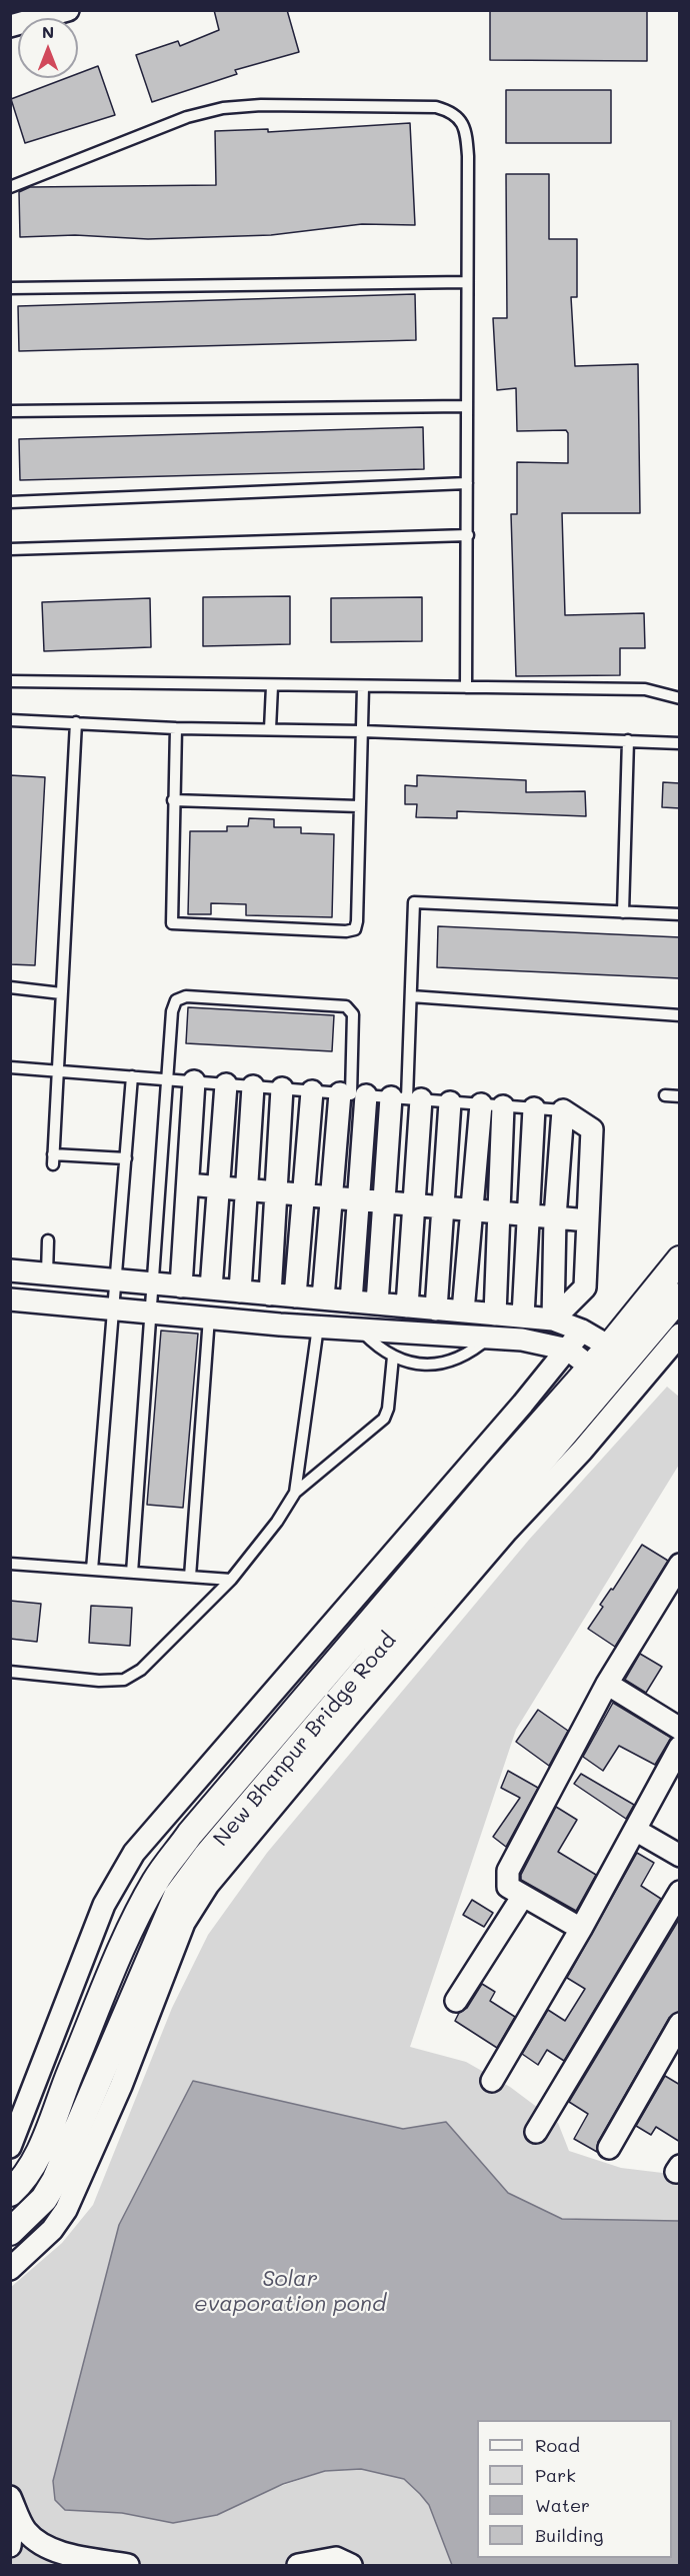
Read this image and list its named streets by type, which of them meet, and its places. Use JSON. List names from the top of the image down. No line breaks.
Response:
{"streets":{"street":["New Bhanpur Bridge Road"]},"water":["Solar evaporation pond"],"legend":["Road","Park","Water","Building"],"north":"top"}
